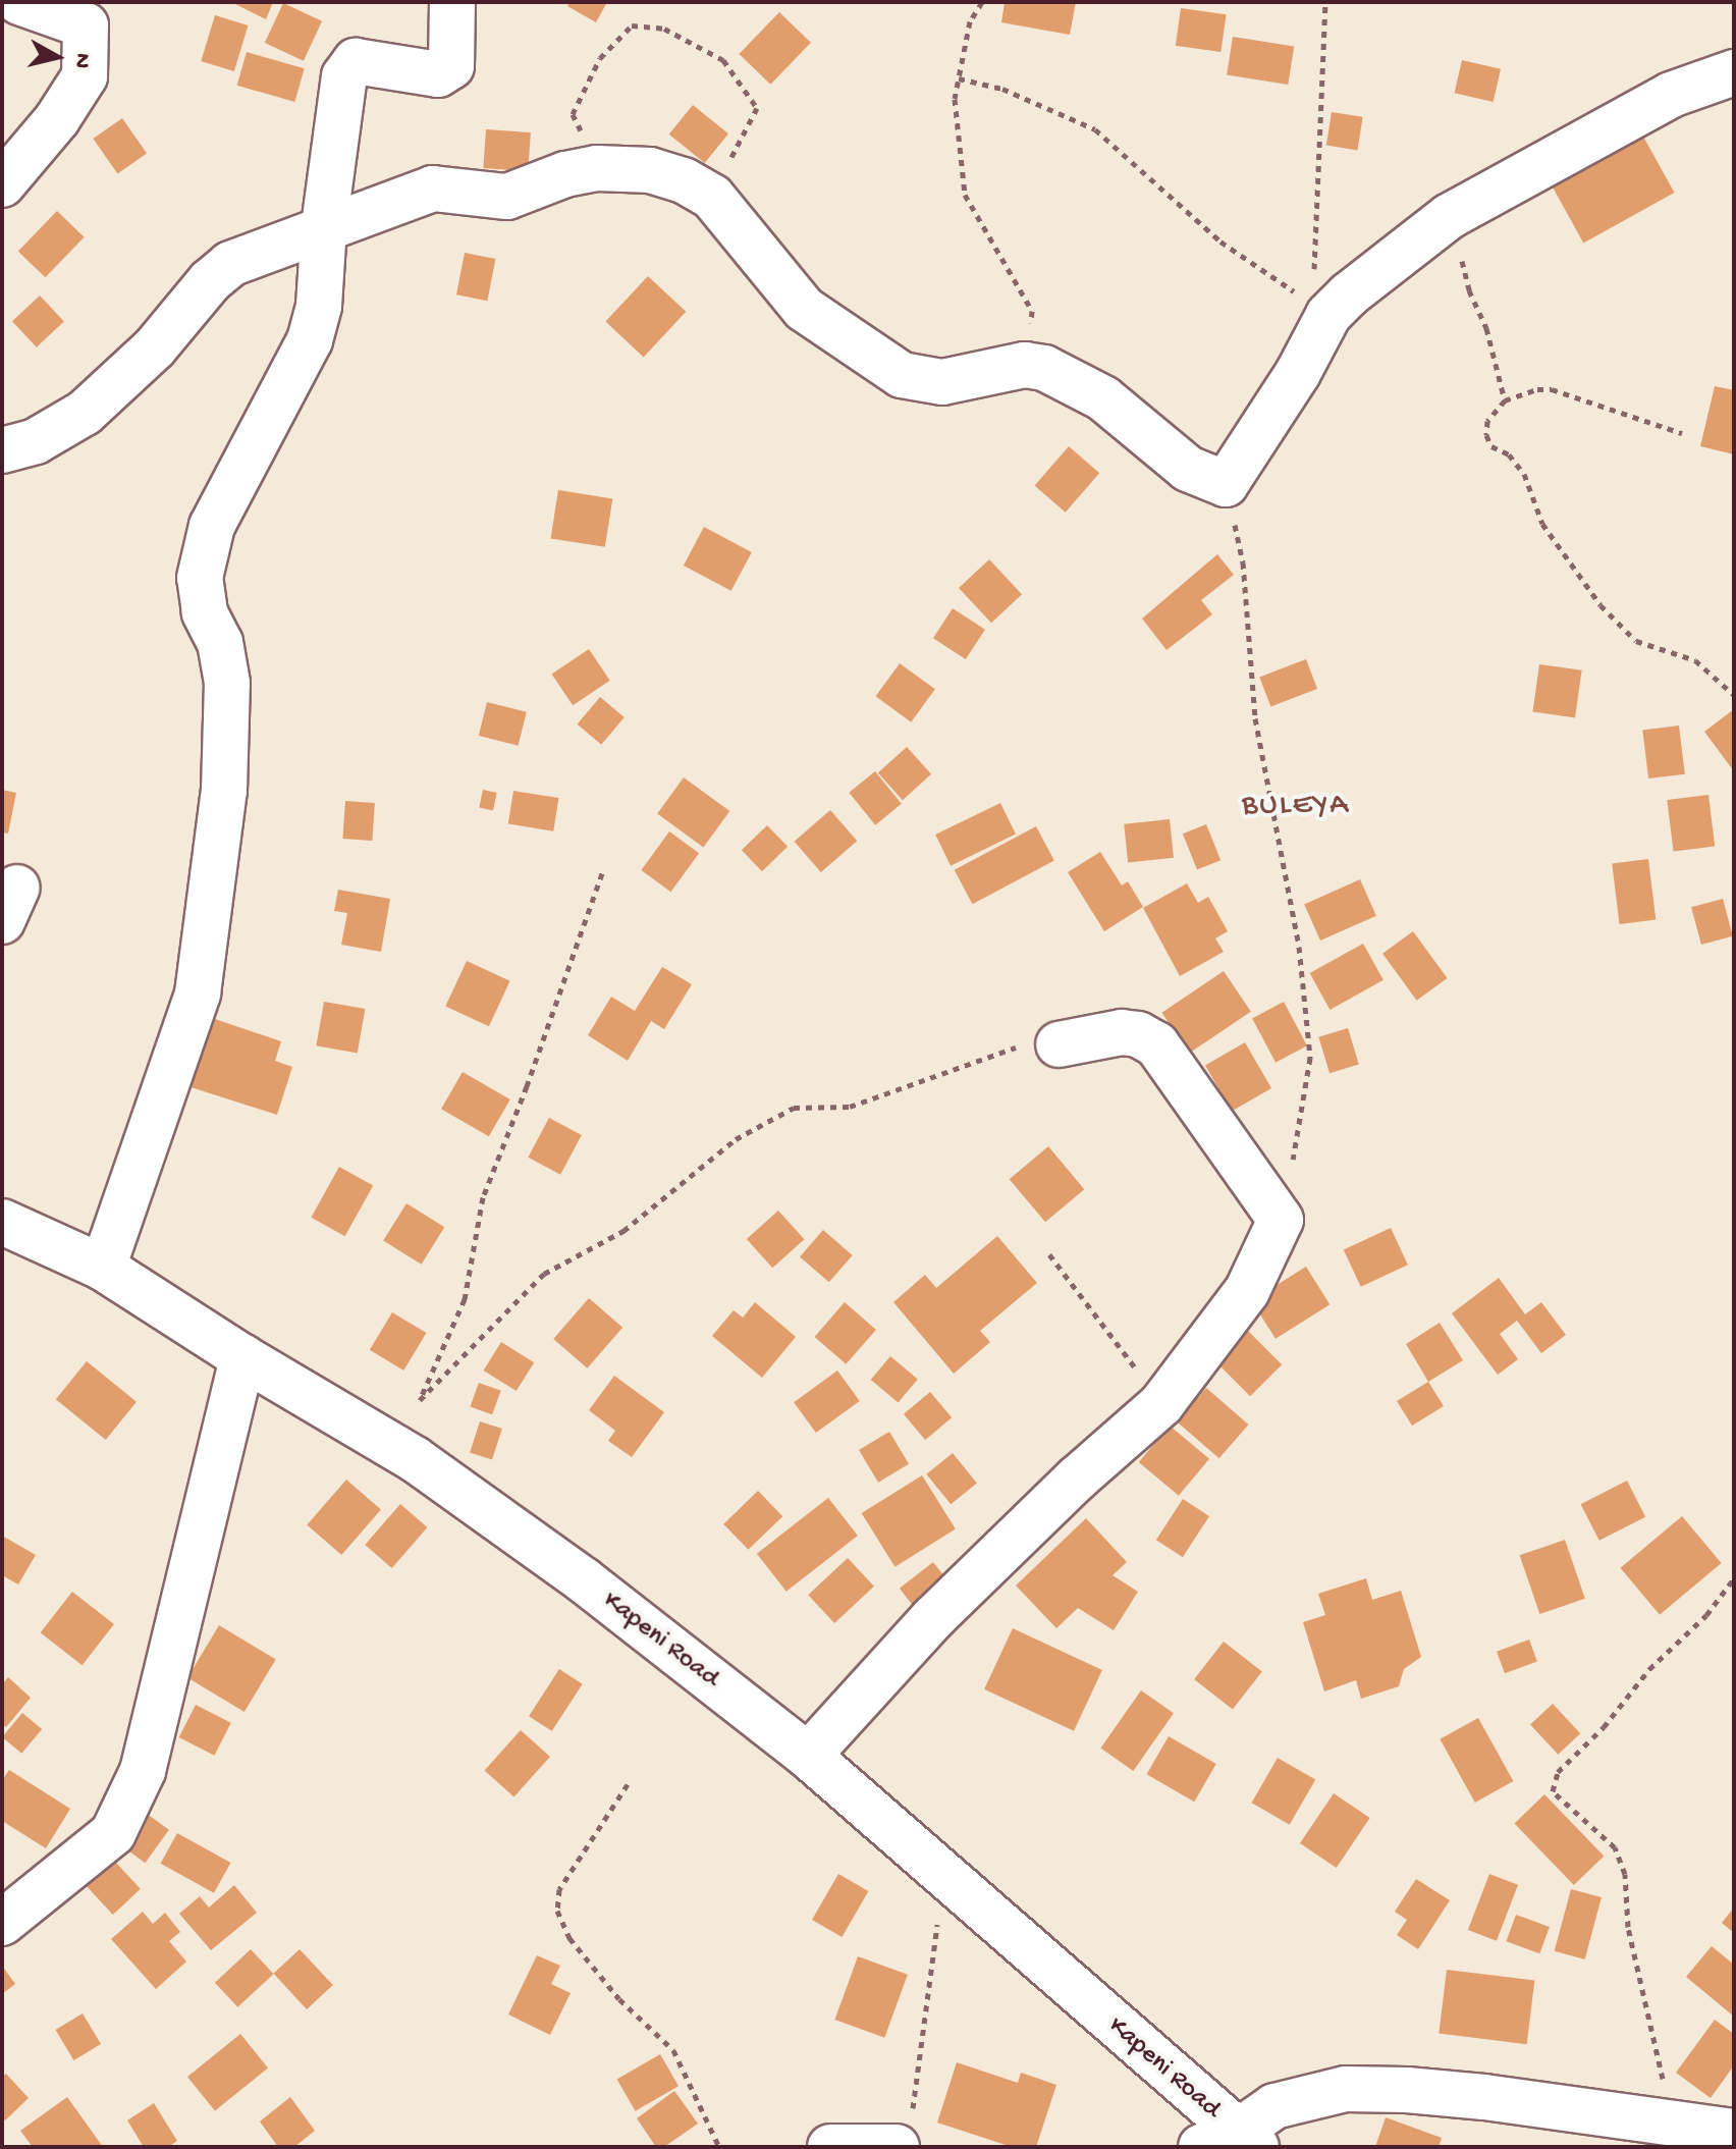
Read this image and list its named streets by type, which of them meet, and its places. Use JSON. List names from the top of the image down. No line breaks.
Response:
{"streets":{"street":["Kapeni Road"]},"districts":["BULEYA"],"north":"right"}
